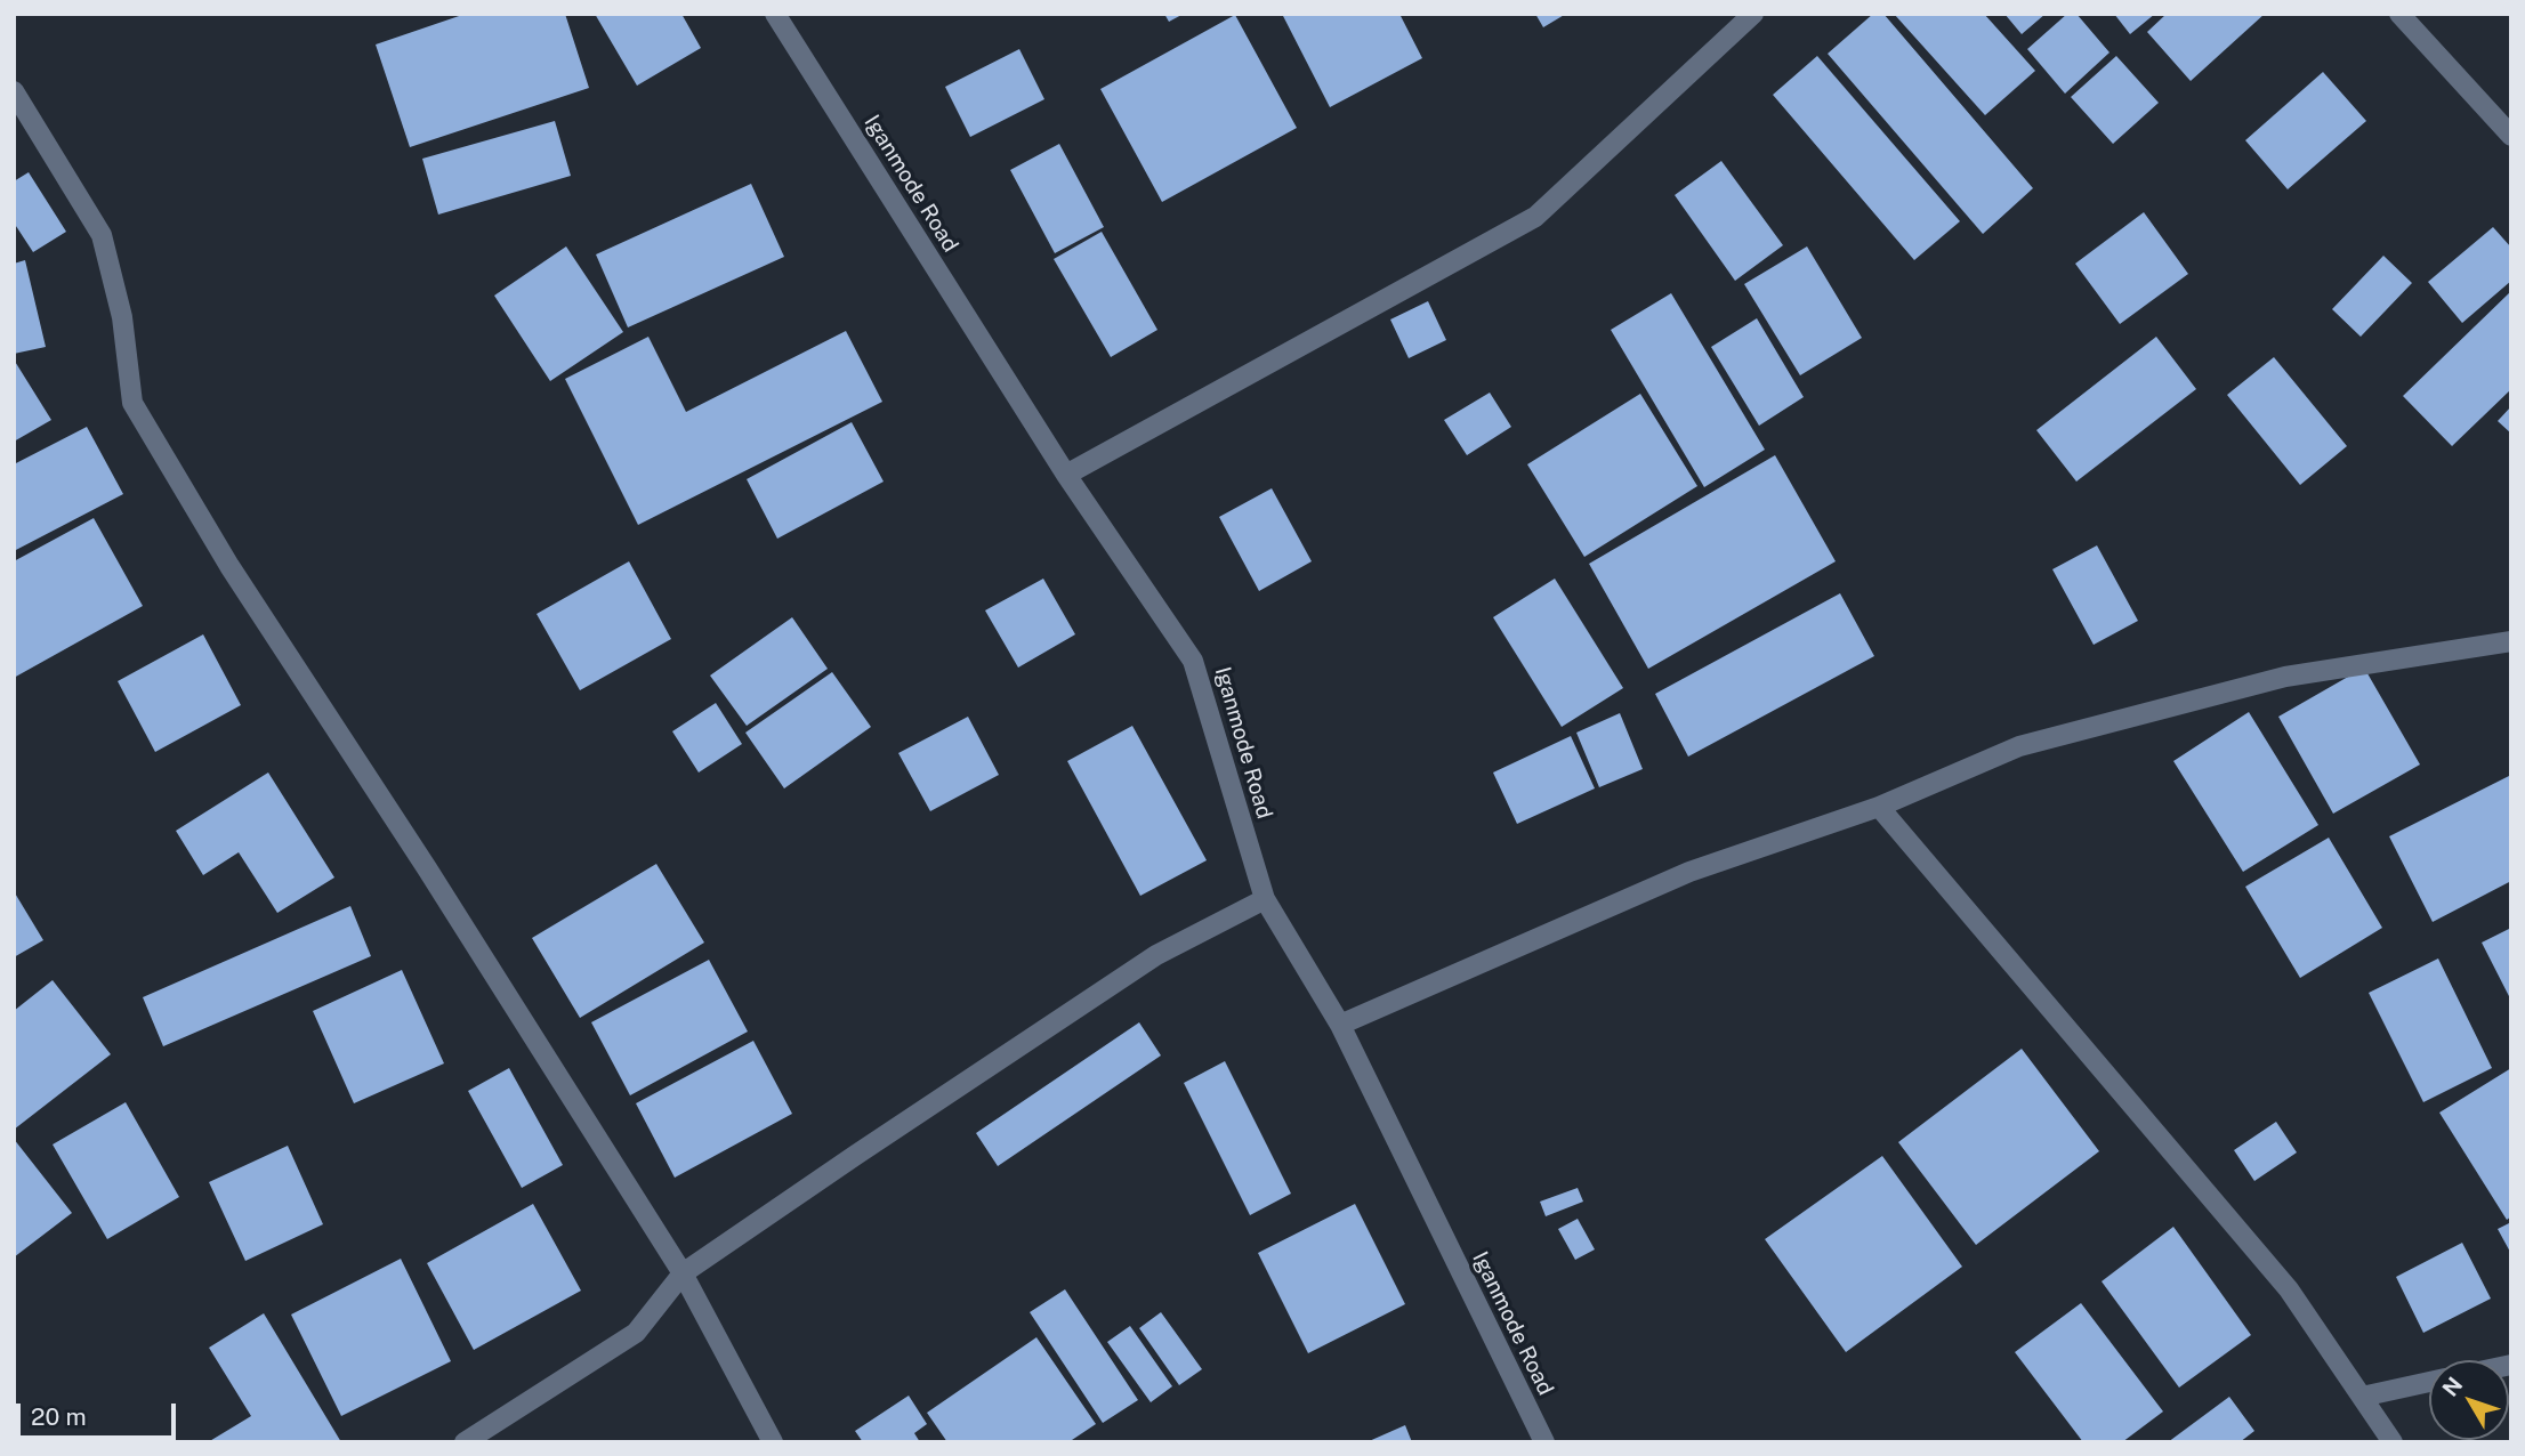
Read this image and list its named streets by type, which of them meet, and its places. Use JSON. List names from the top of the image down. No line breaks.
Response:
{"streets":{"street":["Iganmode Road"]},"scale_bar":"20 m","north":"top left"}
